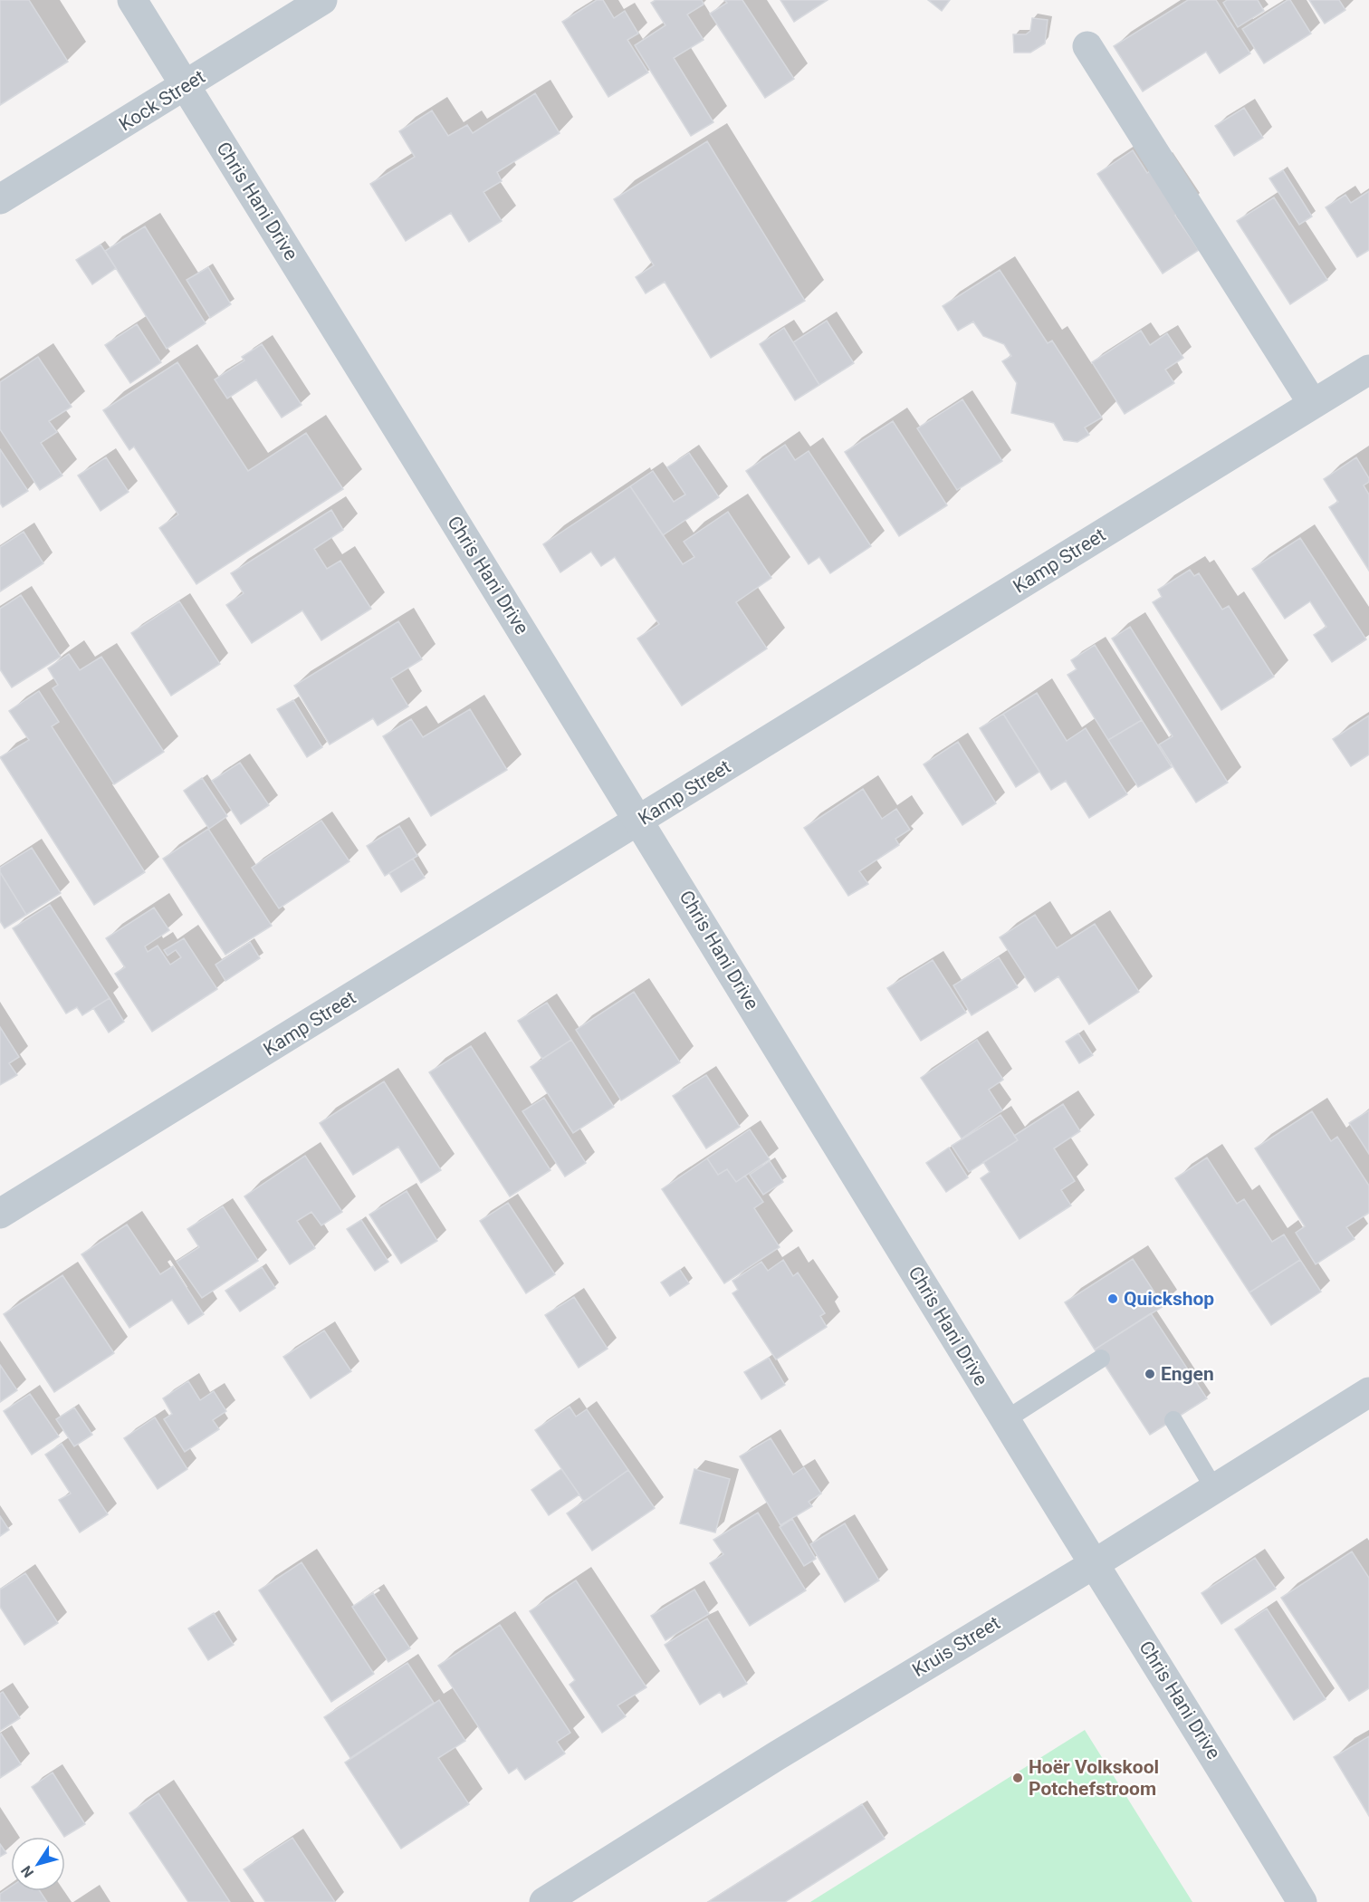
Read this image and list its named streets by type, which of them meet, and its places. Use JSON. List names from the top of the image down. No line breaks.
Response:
{"streets":{"street":["Kock Street","Chris Hani Drive","Kamp Street","Kruis Street"]},"crossings":[["Kock Street","Chris Hani Drive"],["Chris Hani Drive","Kamp Street"],["Chris Hani Drive","Kruis Street"]],"places":["Quickshop","Engen","Hoër Volkskool Potchefstroom"],"north":"bottom left"}
